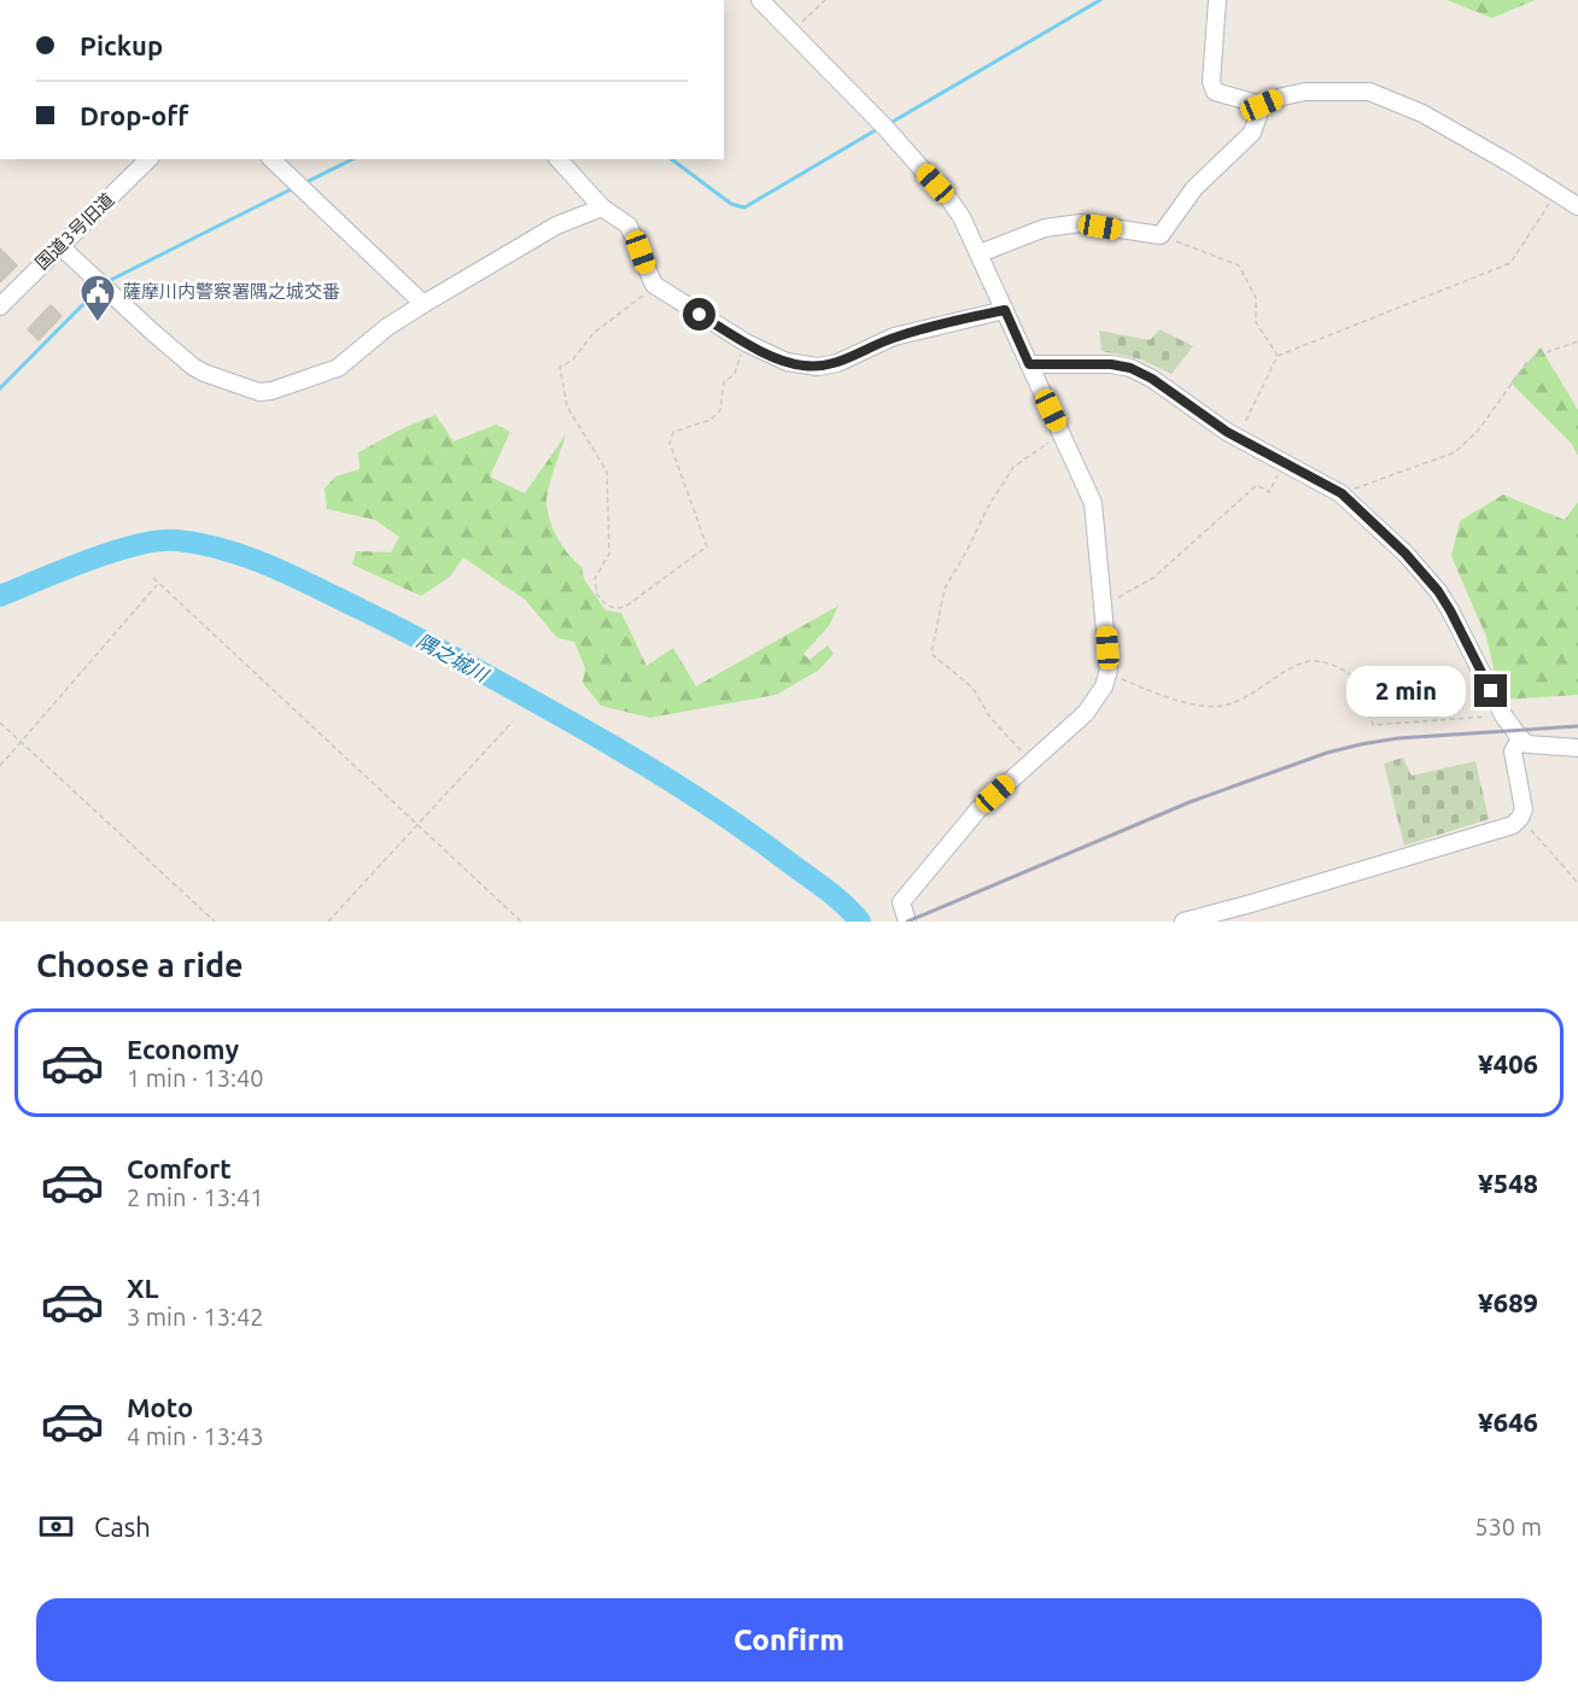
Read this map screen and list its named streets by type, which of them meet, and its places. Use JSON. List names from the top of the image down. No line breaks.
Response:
{"streets":{"street":["国道3号旧道"]},"water":["隅之城川"],"places":{"public building":["薩摩川内警察署隅之城交番"]},"page":{"banner":["Pickup","Drop-off"],"bubble":"2 min","heading":"Choose a ride","list":[{"name":"Economy","note":"1 min · 13:40","value":"¥406"},{"name":"Comfort","note":"2 min · 13:41","value":"¥548"},{"name":"XL","note":"3 min · 13:42","value":"¥689"},{"name":"Moto","note":"4 min · 13:43","value":"¥646"}],"pay":["Cash","530 m"],"buttons":"Confirm"}}
